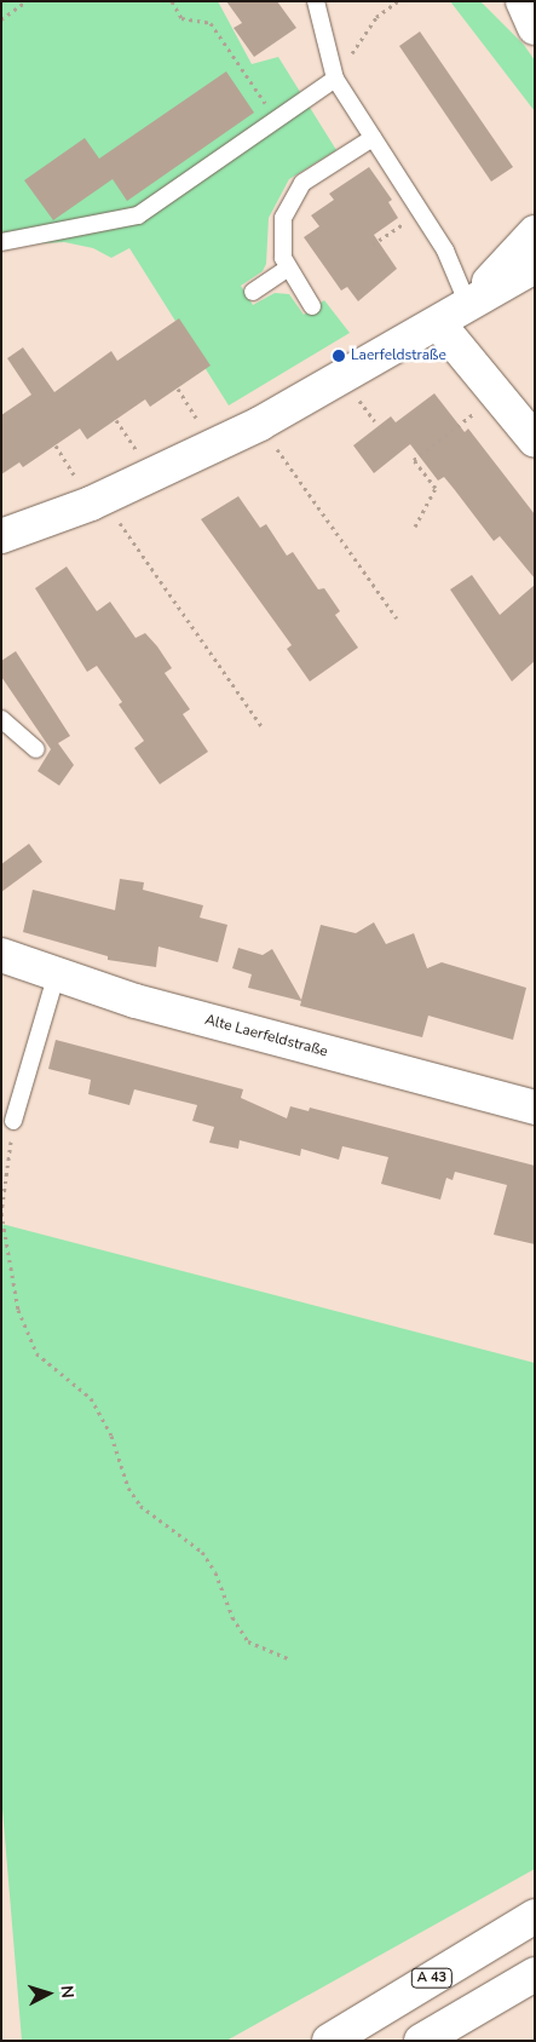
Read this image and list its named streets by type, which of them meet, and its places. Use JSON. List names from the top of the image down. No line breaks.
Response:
{"streets":{"main road":["Alte Laerfeldstraße","A 43"]},"places":["Laerfeldstraße"],"north":"right"}
